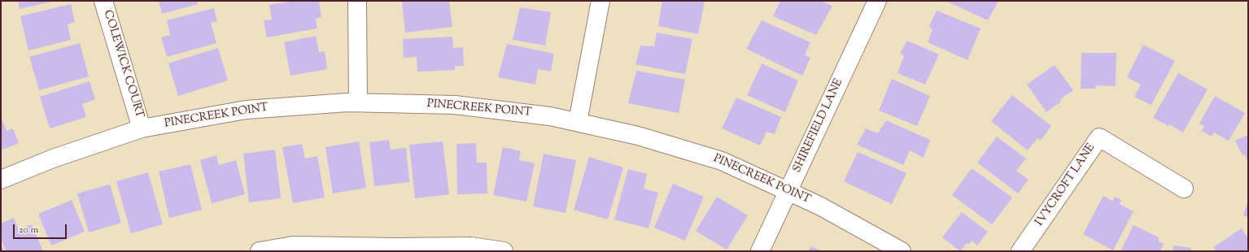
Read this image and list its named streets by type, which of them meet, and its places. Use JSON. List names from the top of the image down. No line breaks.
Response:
{"streets":{"street":["COLEWICK COURT","PINECREEK POINT","SHIREFIELD LANE","IVYCROFT LANE"]},"crossings":[["COLEWICK COURT","PINECREEK POINT"],["PINECREEK POINT","SHIREFIELD LANE"]],"scale_bar":"20 m"}
